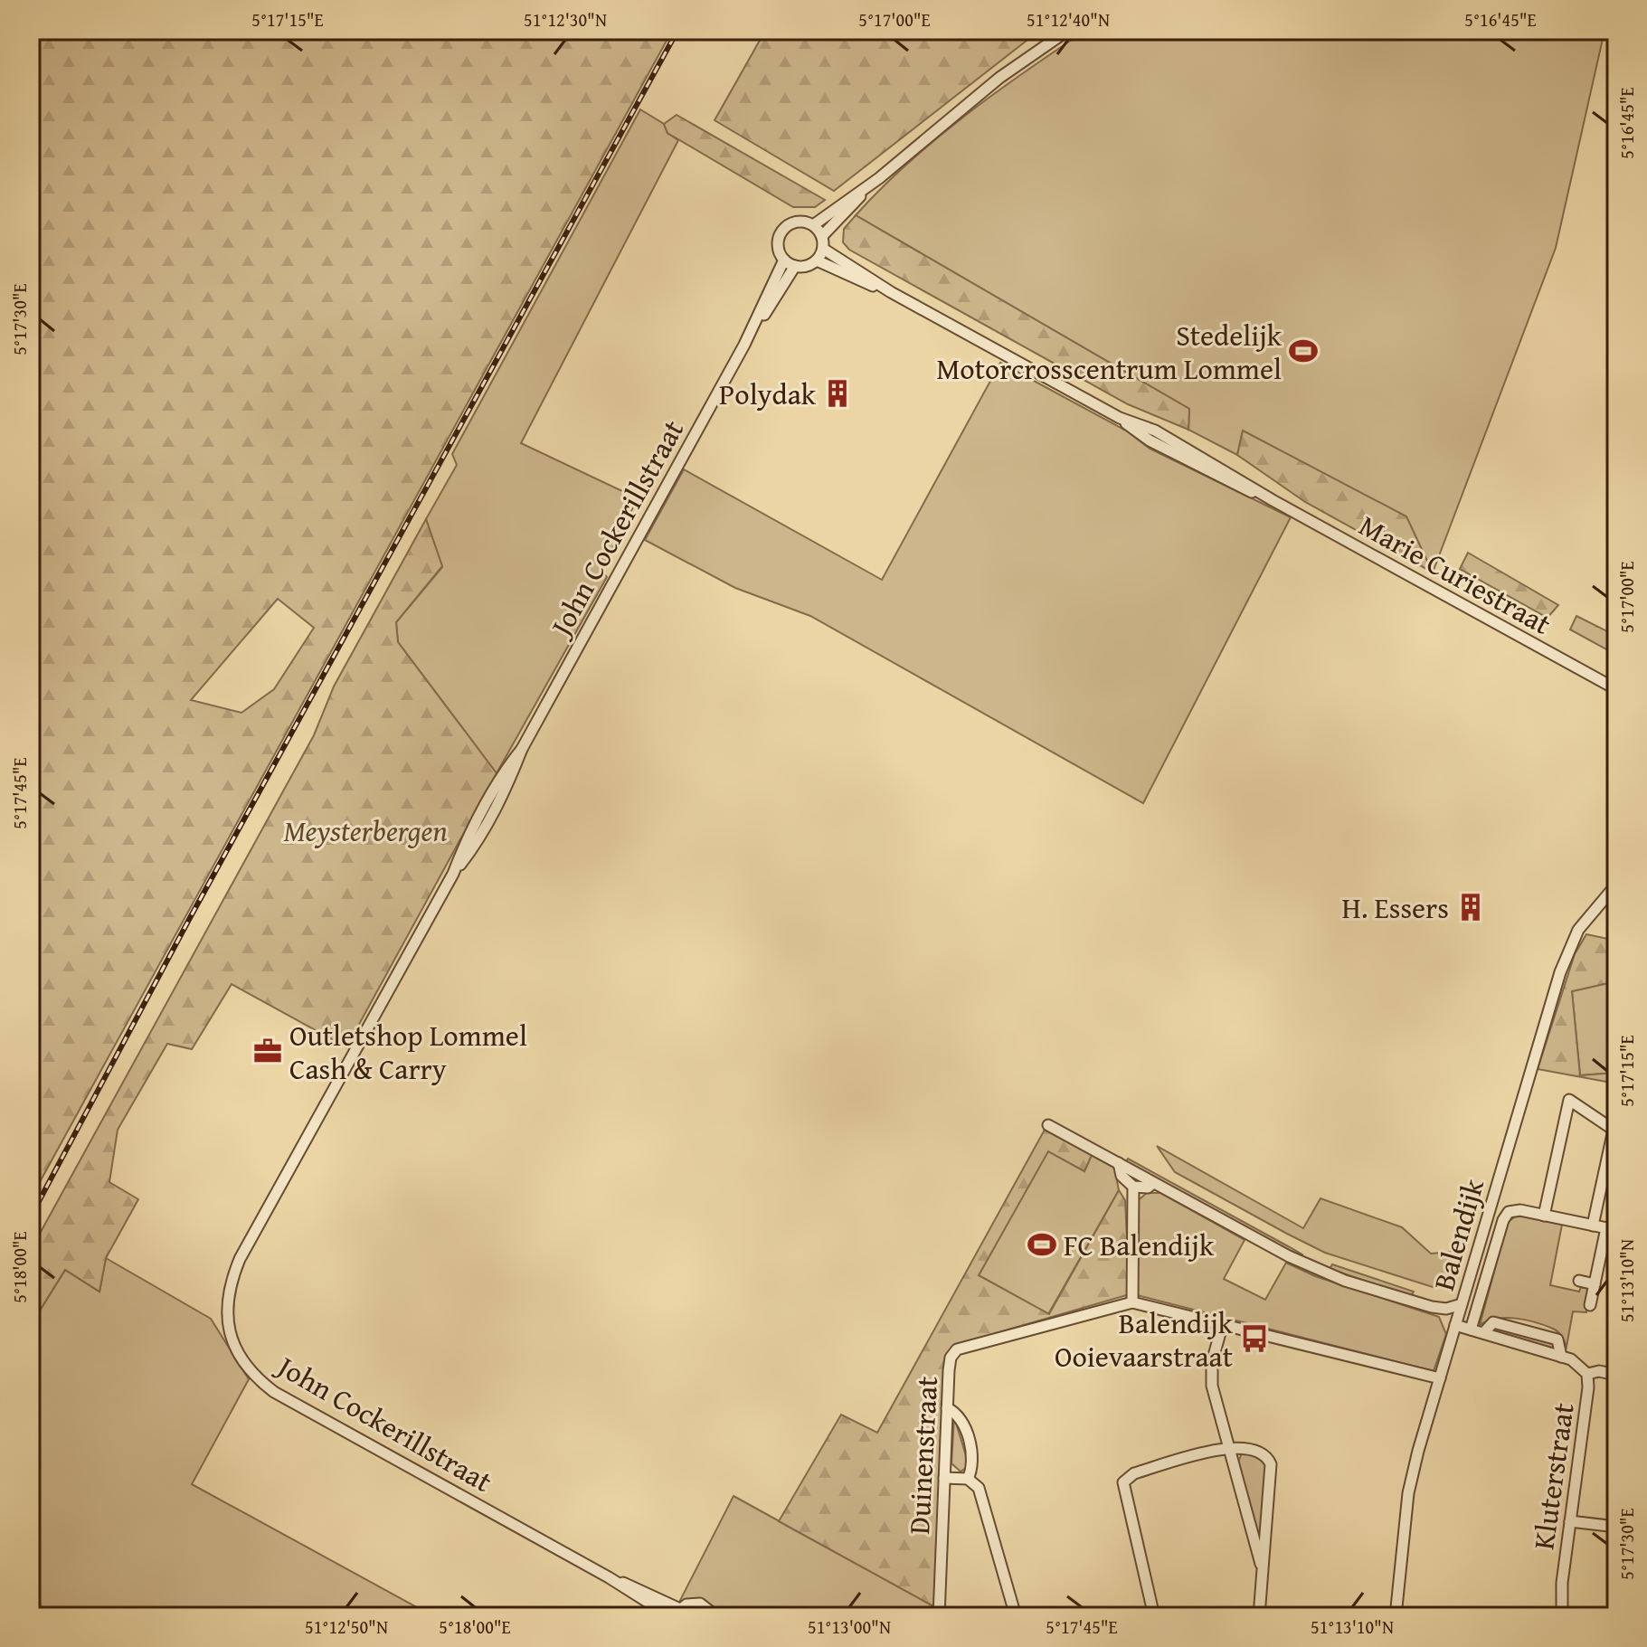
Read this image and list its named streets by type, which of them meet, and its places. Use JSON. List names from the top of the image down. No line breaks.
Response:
{"streets":{"street":["John Cockerillstraat","Marie Curiestraat","Balendijk","Duinenstraat","Kluterstraat"]},"crossings":[["Balendijk","Duinenstraat"],["Balendijk","Kluterstraat"]],"parks":["Meysterbergen"],"places":{"sports":["Stedelijk Motorcrosscentrum Lommel","FC Balendijk"],"building":["Polydak","H. Essers"],"office":["Outletshop Lommel Cash & Carry"],"bus stop":["Balendijk Ooievaarstraat"]},"coordinates":["5°17'15\"E","51°12'30\"N","5°17'00\"E","51°12'40\"N","5°16'45\"E","5°17'30\"E","5°17'45\"E","5°18'00\"E","51°13'10\"N","51°12'50\"N","51°13'00\"N"]}
